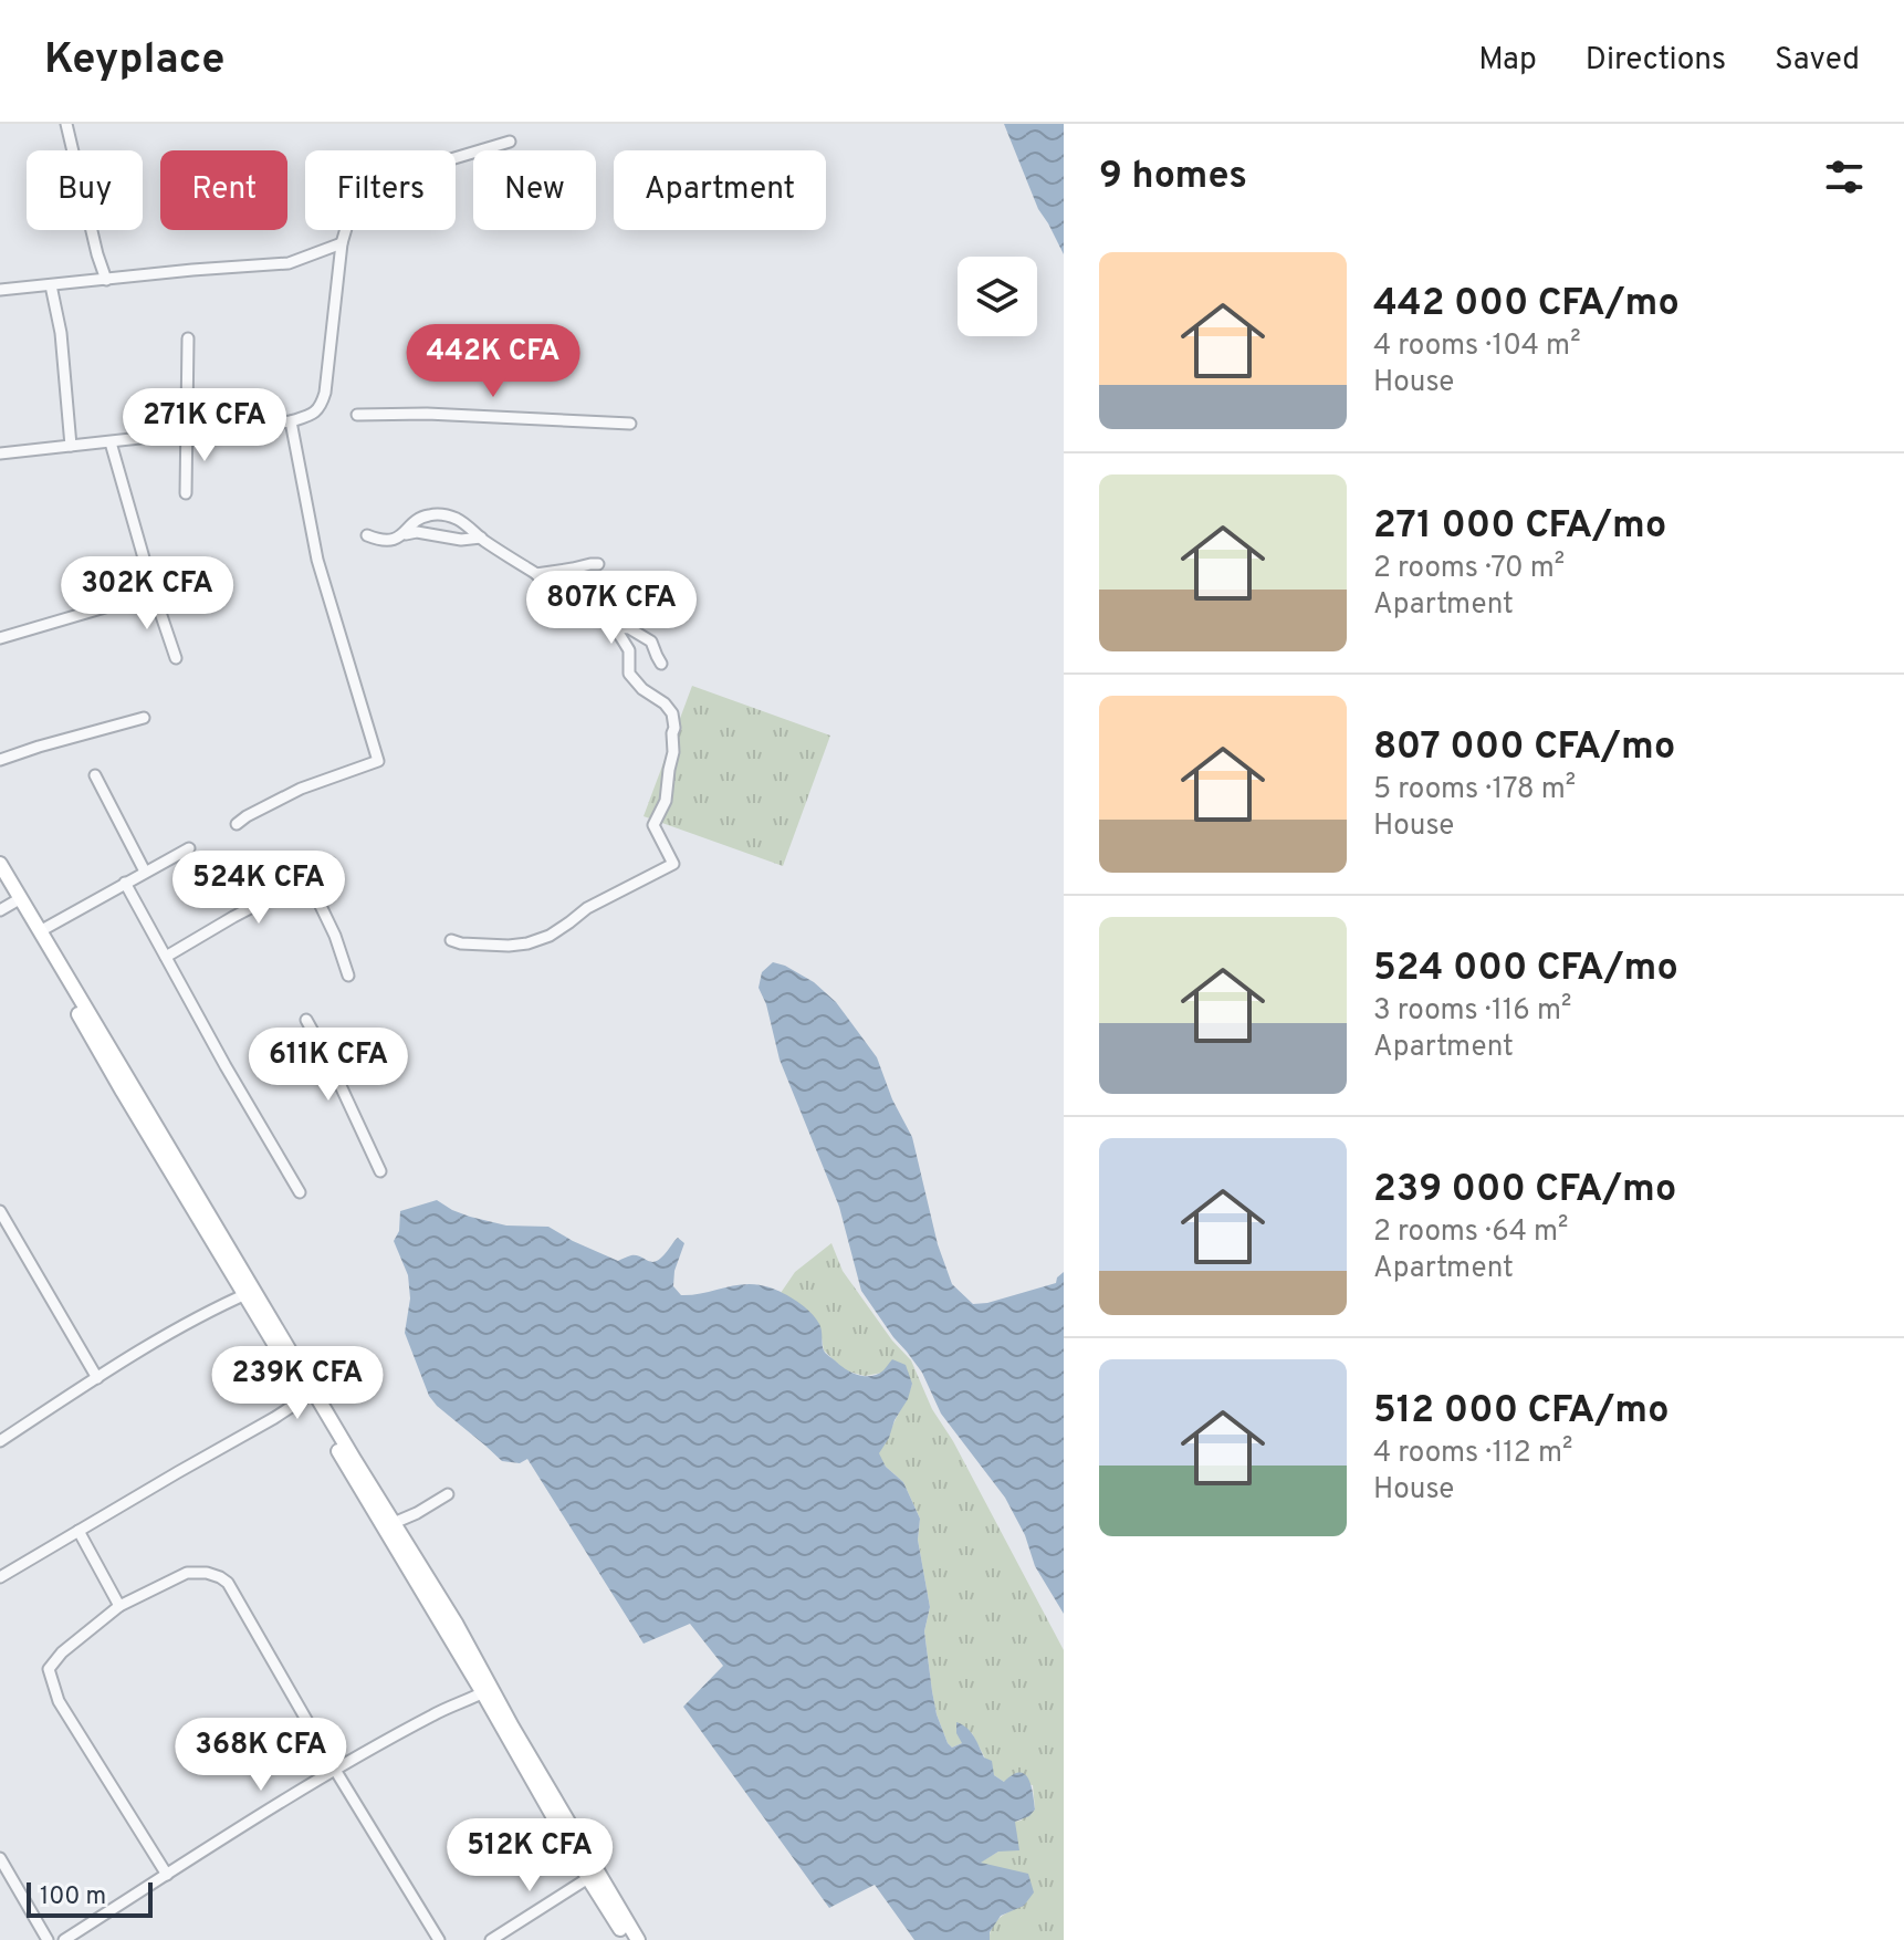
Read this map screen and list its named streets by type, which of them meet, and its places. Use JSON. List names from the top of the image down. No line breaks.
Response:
{"scale_bar":"100 m","page":{"header":"Keyplace","nav":["Map","Directions","Saved"],"heading":"9 homes","chip":["Buy","Rent","Filters","New","Apartment"],"list":[{"name":"442 000 CFA/mo","note":"4 rooms · 104 m² · House"},{"name":"271 000 CFA/mo","note":"2 rooms · 70 m² · Apartment"},{"name":"807 000 CFA/mo","note":"5 rooms · 178 m² · House"},{"name":"524 000 CFA/mo","note":"3 rooms · 116 m² · Apartment"},{"name":"239 000 CFA/mo","note":"2 rooms · 64 m² · Apartment"},{"name":"512 000 CFA/mo","note":"4 rooms · 112 m² · House"}],"price":["442K CFA","271K CFA","302K CFA","807K CFA","524K CFA","611K CFA","239K CFA","368K CFA","512K CFA"],"scale":"100 m"}}
